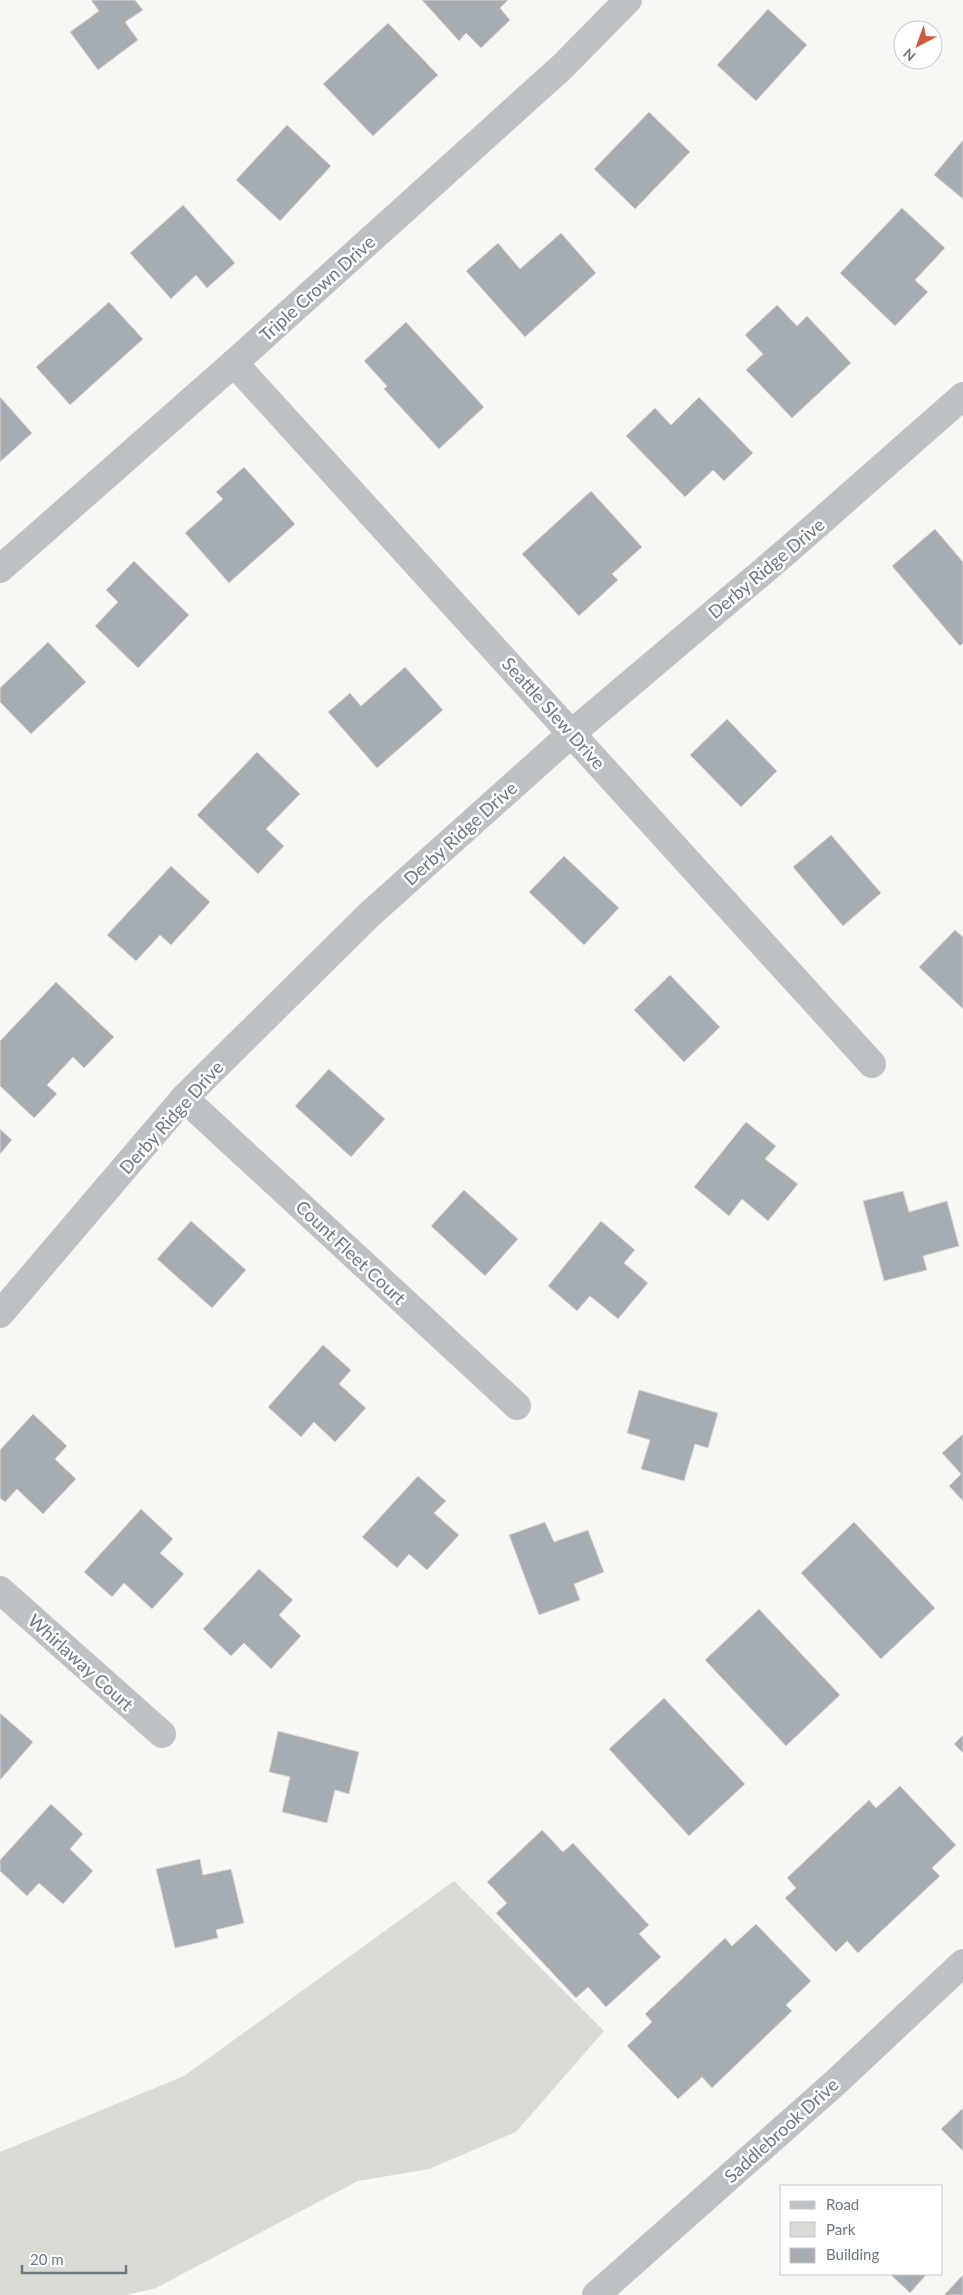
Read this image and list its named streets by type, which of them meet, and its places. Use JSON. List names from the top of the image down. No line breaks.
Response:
{"streets":{"street":["Triple Crown Drive","Derby Ridge Drive","Seattle Slew Drive","Count Fleet Court","Whirlaway Court","Saddlebrook Drive"]},"crossings":[["Triple Crown Drive","Seattle Slew Drive"],["Derby Ridge Drive","Seattle Slew Drive"],["Derby Ridge Drive","Count Fleet Court"]],"legend":["Road","Park","Building"],"scale_bar":"20 m","north":"bottom left"}
